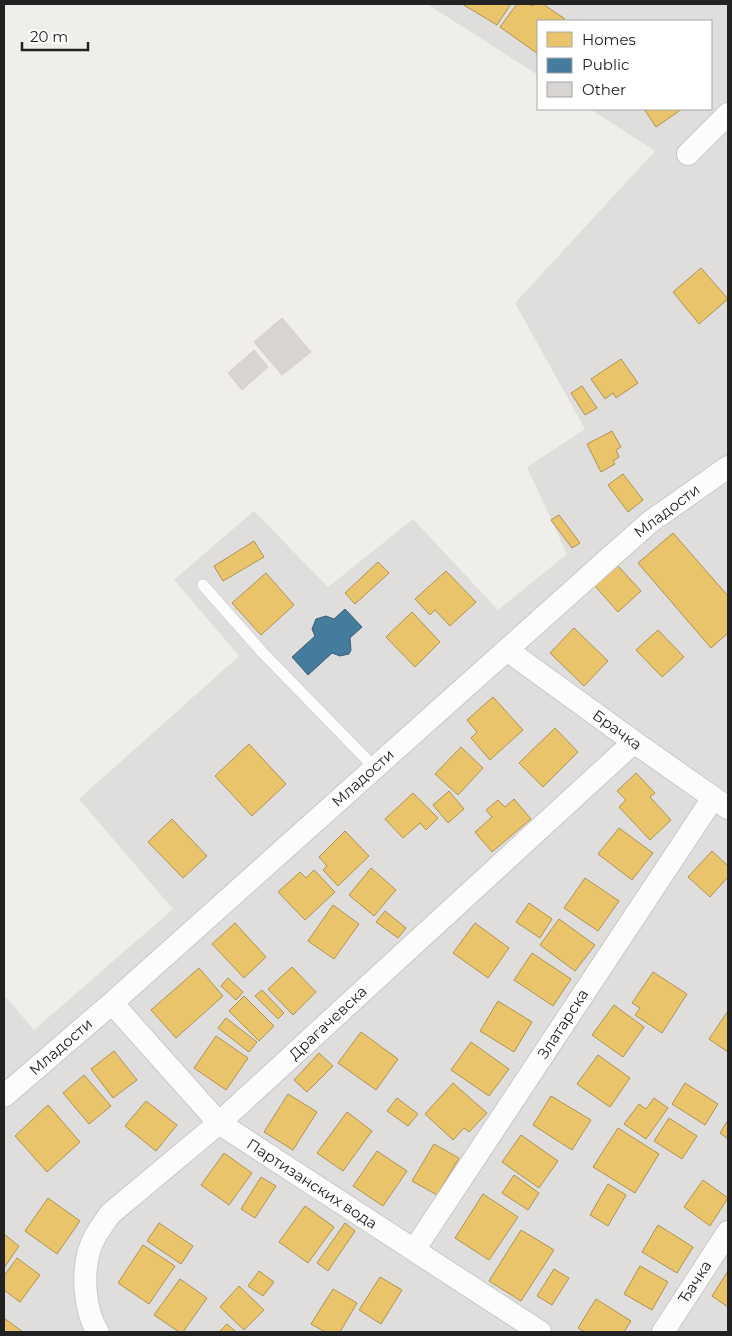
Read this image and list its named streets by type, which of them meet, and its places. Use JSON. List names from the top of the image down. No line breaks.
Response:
{"streets":{"street":["Младости","Брачка","Драгачевска","Златарска","Партизанских вода","Ђачка"]},"crossings":[["Младости","Брачка"],["Младости","Партизанских вода"],["Брачка","Драгачевска"],["Брачка","Златарска"],["Драгачевска","Партизанских вода"],["Златарска","Партизанских вода"]],"legend":["Homes","Public","Other"],"scale_bar":"20 m"}
